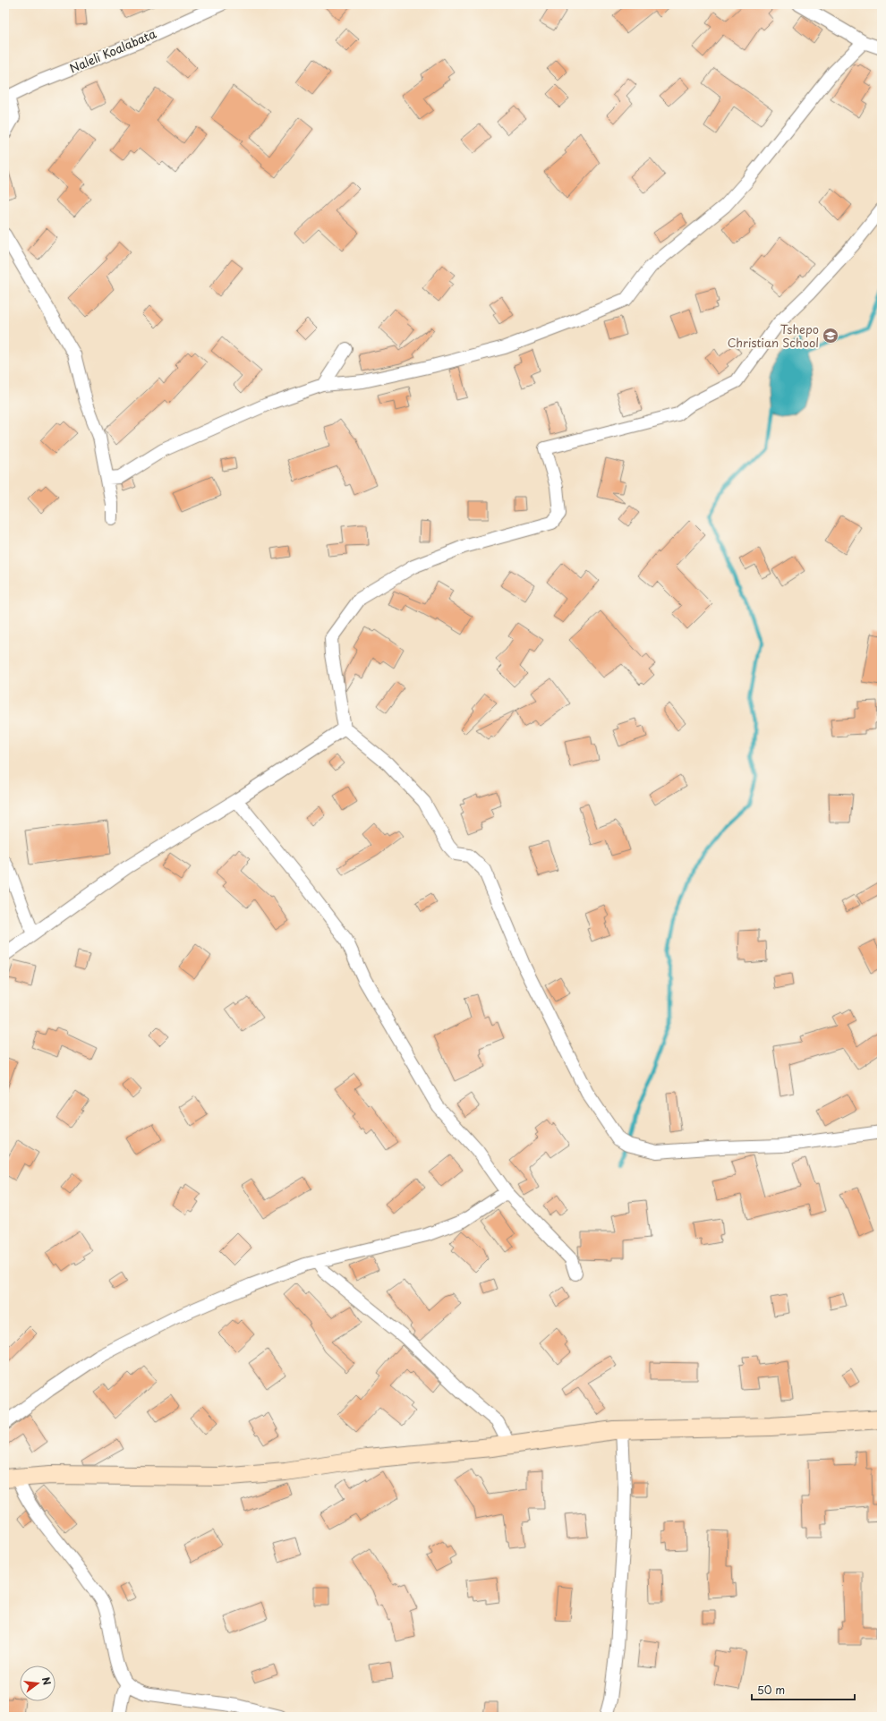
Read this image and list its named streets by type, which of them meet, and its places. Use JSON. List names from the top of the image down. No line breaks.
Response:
{"streets":{"street":["Naleli Koalabata"]},"places":{"school or university":["Tshepo Christian School"]},"scale_bar":"50 m","north":"right"}
